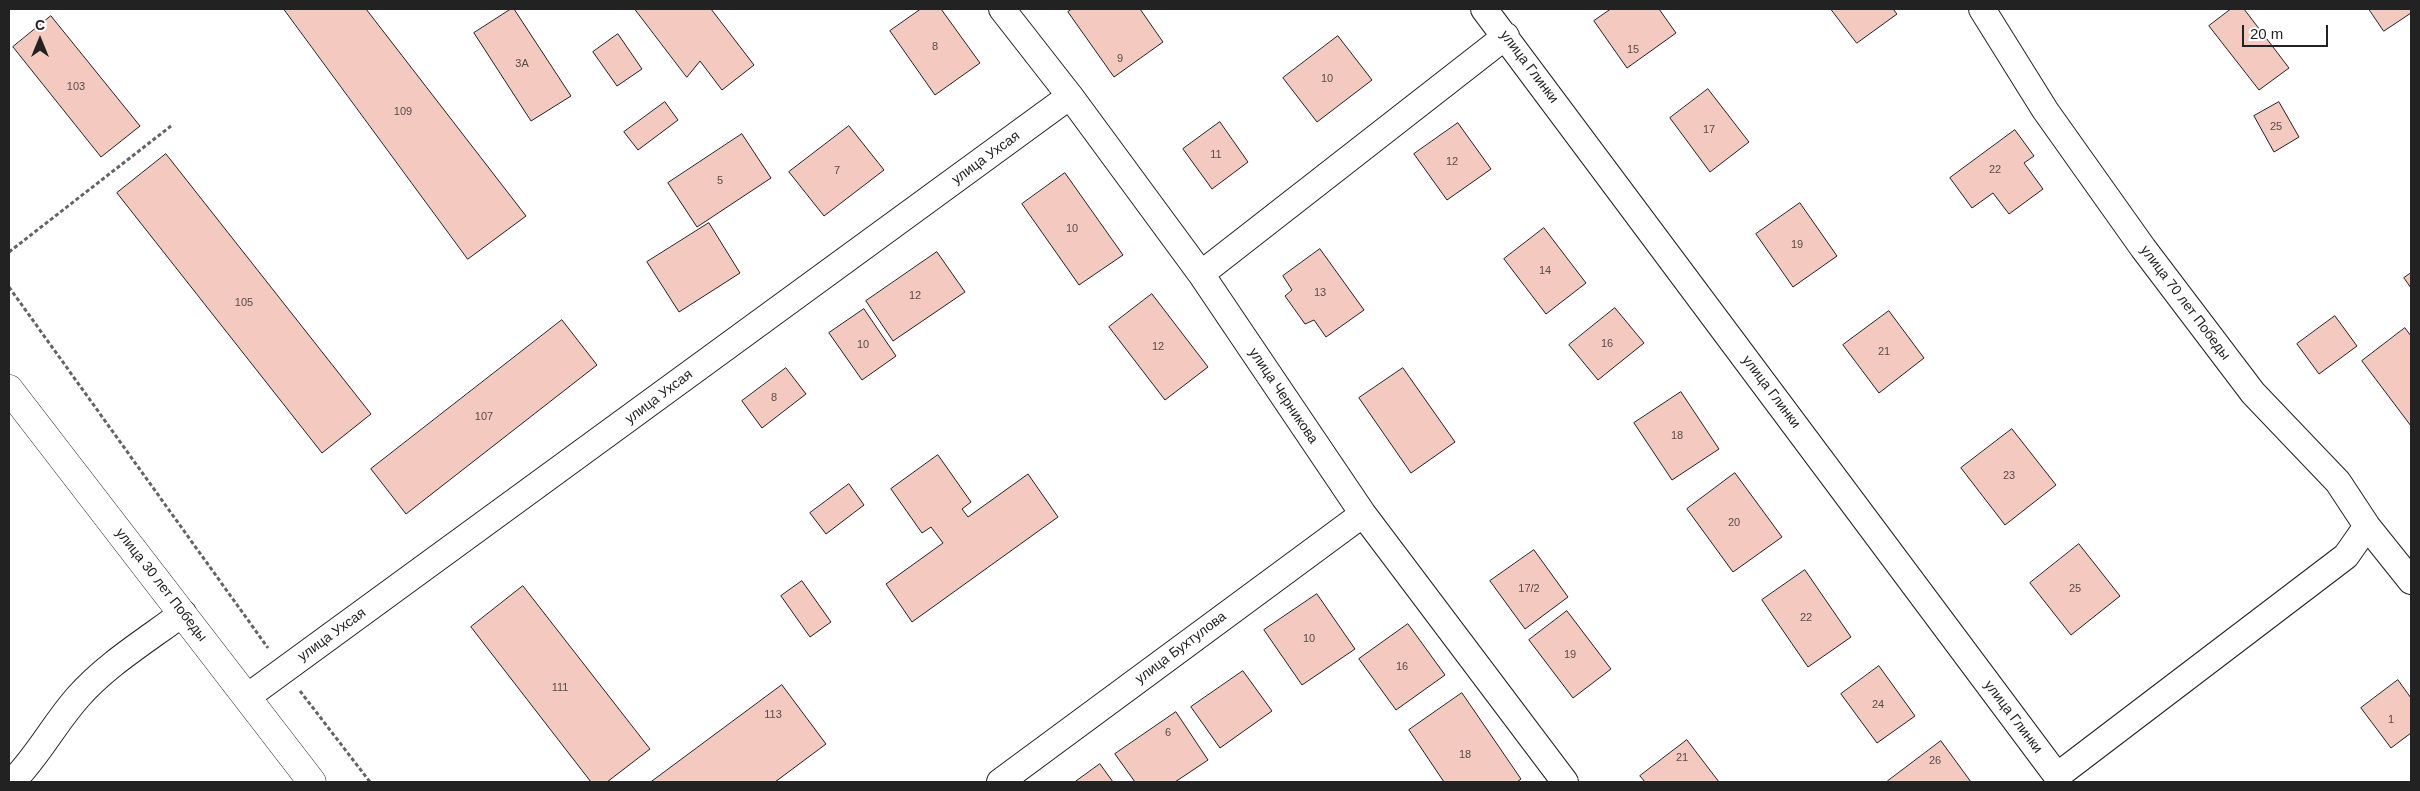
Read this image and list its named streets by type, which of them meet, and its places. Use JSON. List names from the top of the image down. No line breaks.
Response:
{"streets":{"street":["улица Глинки","улица Ухсая","улица 70 лет Победы","улица Черникова","улица 30 лет Победы","улица Бухтулова"]},"crossings":[["улица Глинки","улица 70 лет Победы"],["улица Ухсая","улица Черникова"],["улица Ухсая","улица 30 лет Победы"],["улица Черникова","улица Бухтулова"]],"house_numbers":["8","15","9","3А","10","103","109","25","17","11","12","22","7","5","10","19","14","13","12","105","16","10","12","21","8","107","18","23","20","17/2","25","22","10","19","16","111","24","113","1","6","18","21","26"],"scale_bar":"20 m","north":"top"}
